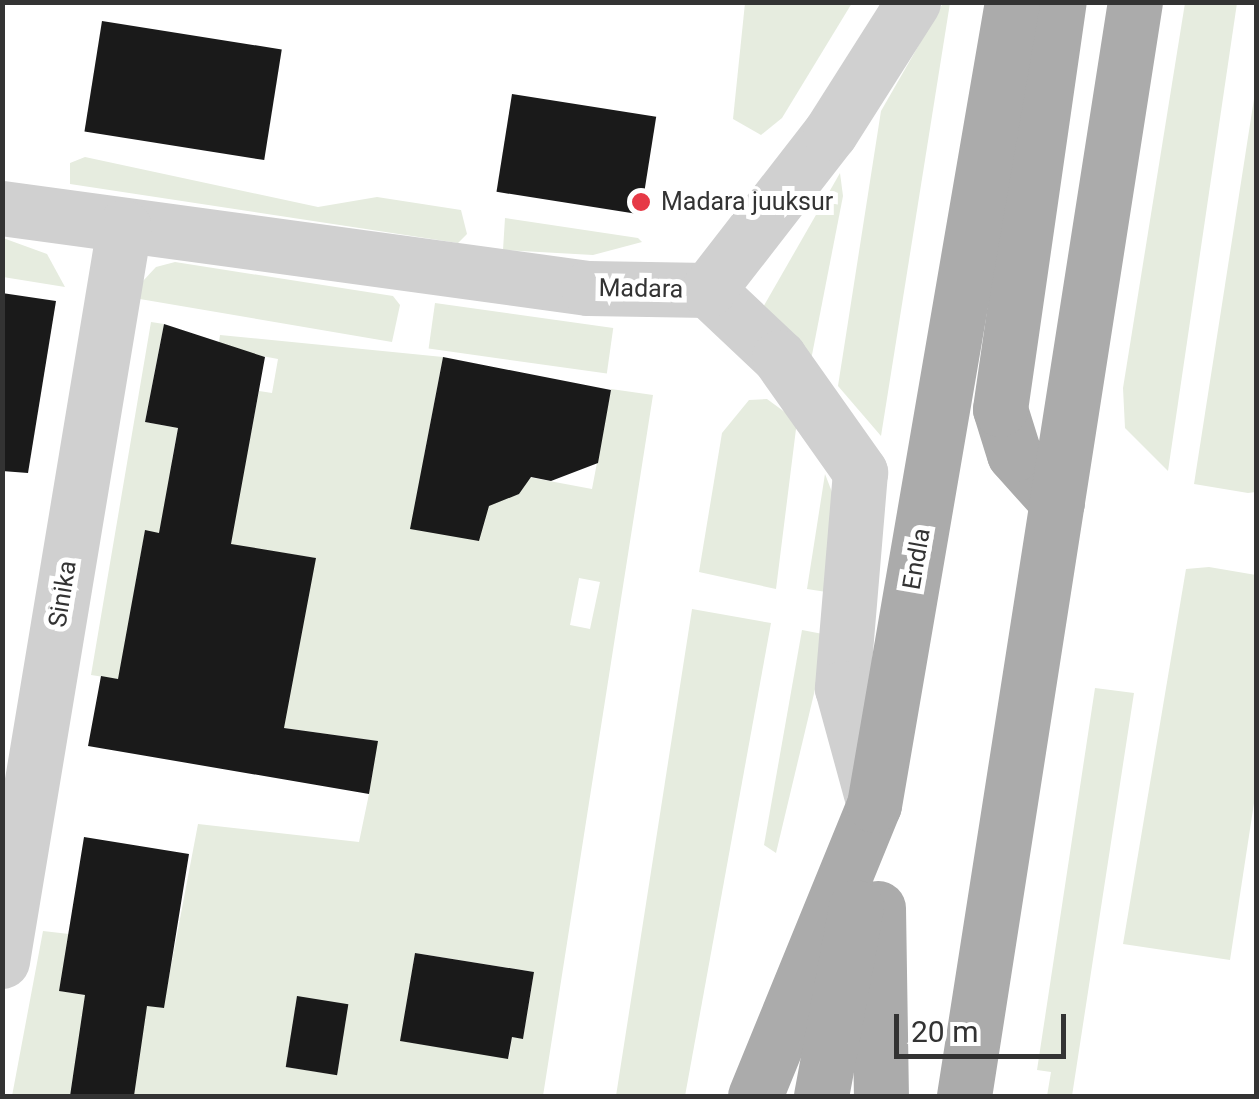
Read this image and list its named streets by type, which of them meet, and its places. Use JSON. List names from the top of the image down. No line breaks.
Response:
{"streets":{"main road":["Endla"],"street":["Madara","Sinika"]},"crossings":[["Madara","Endla"],["Madara","Sinika"]],"places":["Madara juuksur"],"scale_bar":"20 m"}
